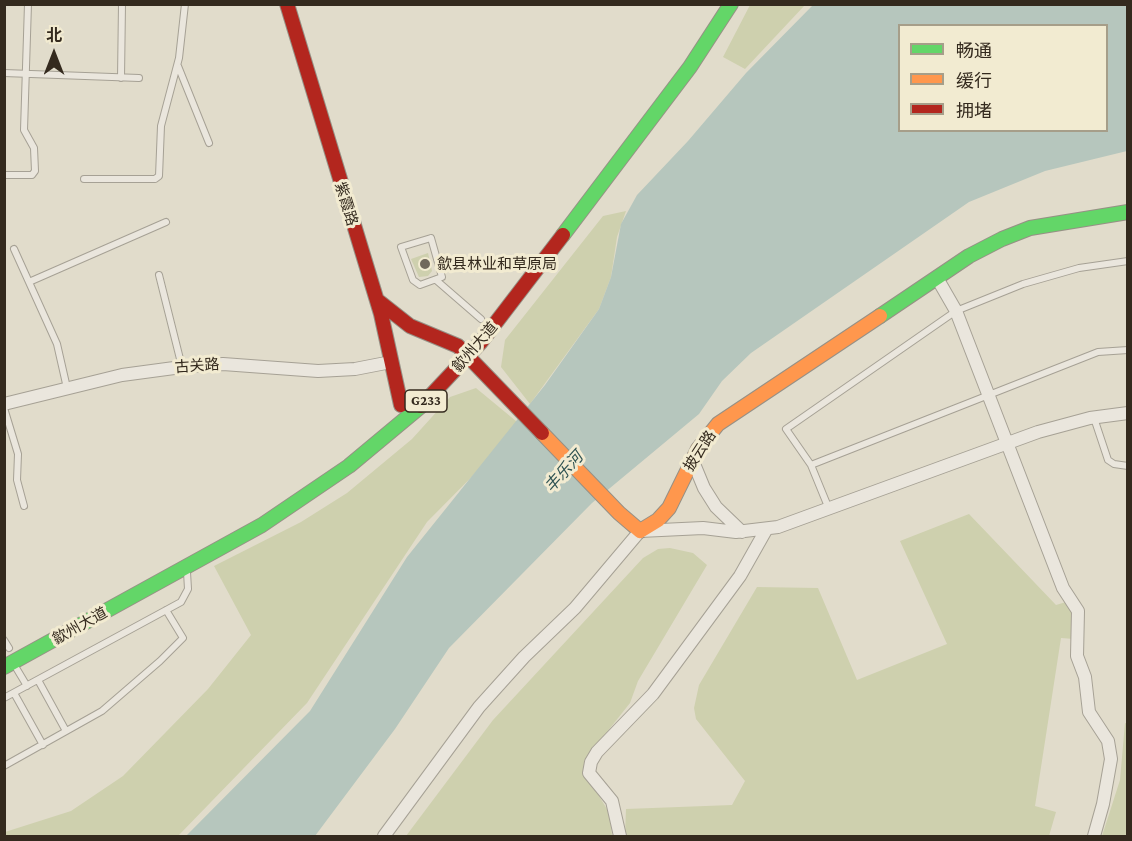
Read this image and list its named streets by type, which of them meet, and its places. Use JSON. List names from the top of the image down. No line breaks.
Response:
{"streets":{"main road":["紫霞路","歙州大道","G233","披云路"],"street":["古关路"]},"crossings":[["紫霞路","歙州大道"],["紫霞路","古关路"]],"water":["丰乐河"],"places":["歙县林业和草原局"],"legend":["畅通","缓行","拥堵"],"north":"top"}
